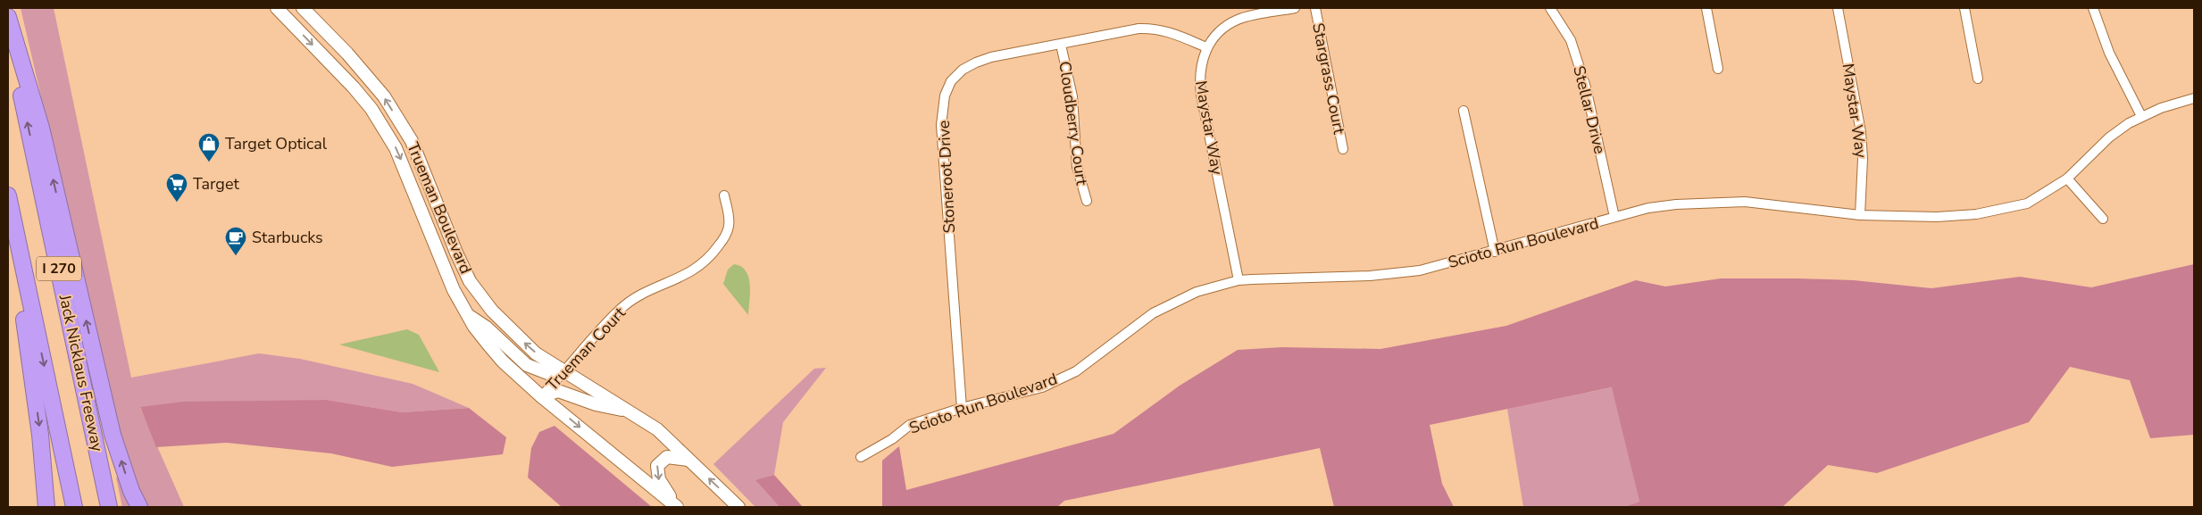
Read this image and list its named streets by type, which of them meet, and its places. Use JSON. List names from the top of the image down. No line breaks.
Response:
{"streets":{"highway":["I 270","Jack Nicklaus Freeway"],"main road":["Trueman Boulevard"],"street":["Stargrass Court","Stellar Drive","Maystar Way","Cloudberry Court","Stoneroot Drive","Scioto Run Boulevard","Trueman Court"]},"crossings":[["Stellar Drive","Scioto Run Boulevard"],["Maystar Way","Stoneroot Drive"],["Maystar Way","Scioto Run Boulevard"],["Cloudberry Court","Stoneroot Drive"],["Stoneroot Drive","Scioto Run Boulevard"],["Trueman Boulevard","Trueman Court"]],"places":{"shop":["Target Optical"],"supermarket":["Target"],"cafe":["Starbucks"]}}
